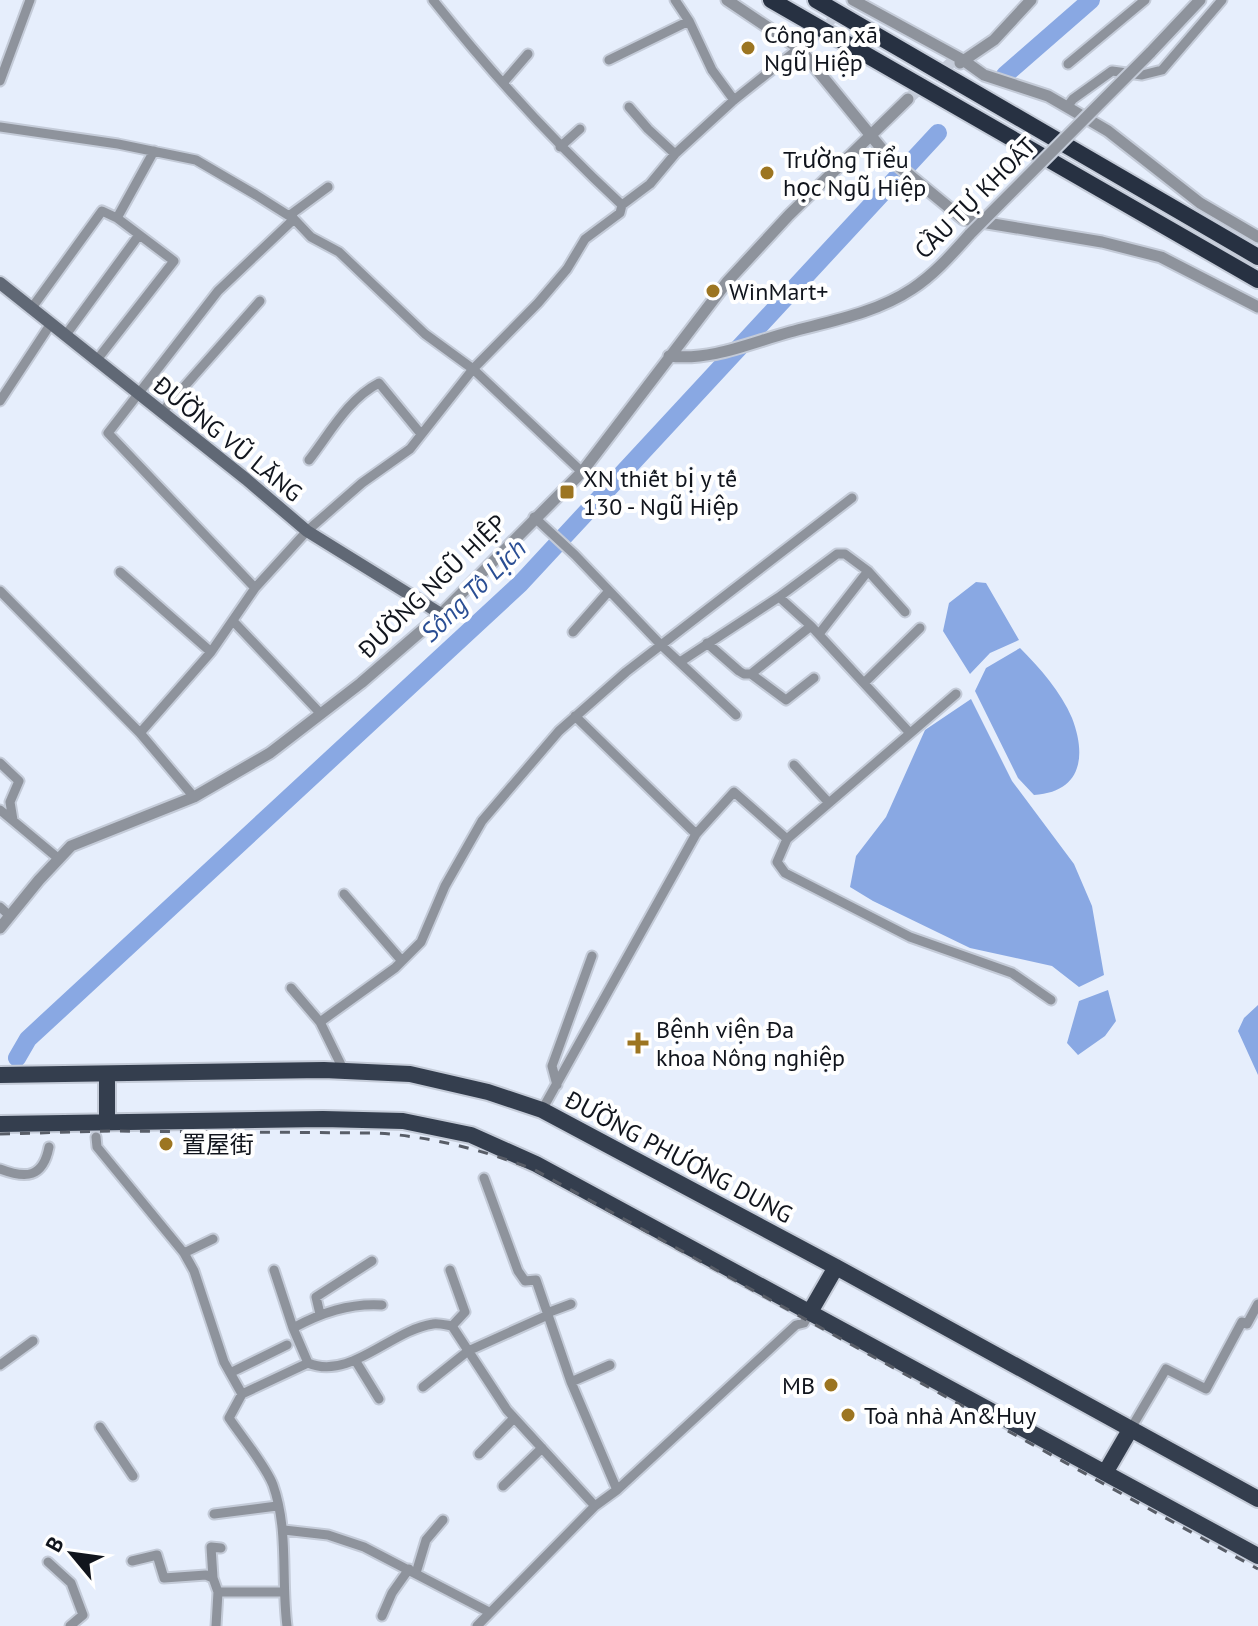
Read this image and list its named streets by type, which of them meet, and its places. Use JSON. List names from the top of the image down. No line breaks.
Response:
{"streets":{"highway":["ĐƯỜNG PHƯƠNG DUNG"],"main road":["ĐƯỜNG VŨ LĂNG"],"street":["CẦU TỰ KHOÁT","ĐƯỜNG NGŨ HIỆP"]},"crossings":[["CẦU TỰ KHOÁT","ĐƯỜNG NGŨ HIỆP"],["ĐƯỜNG VŨ LĂNG","ĐƯỜNG NGŨ HIỆP"]],"water":["Sông Tô Lịch"],"places":{"other":["Công an xã Ngũ Hiệp","Trường Tiểu học Ngũ Hiệp","WinMart+","置屋街","MB","Toà nhà An&Huy"],"transit":["XN thiết bị y tế 130 - Ngũ Hiệp"],"health":["Bệnh viện Đa khoa Nông nghiệp"]},"north":"top left"}
